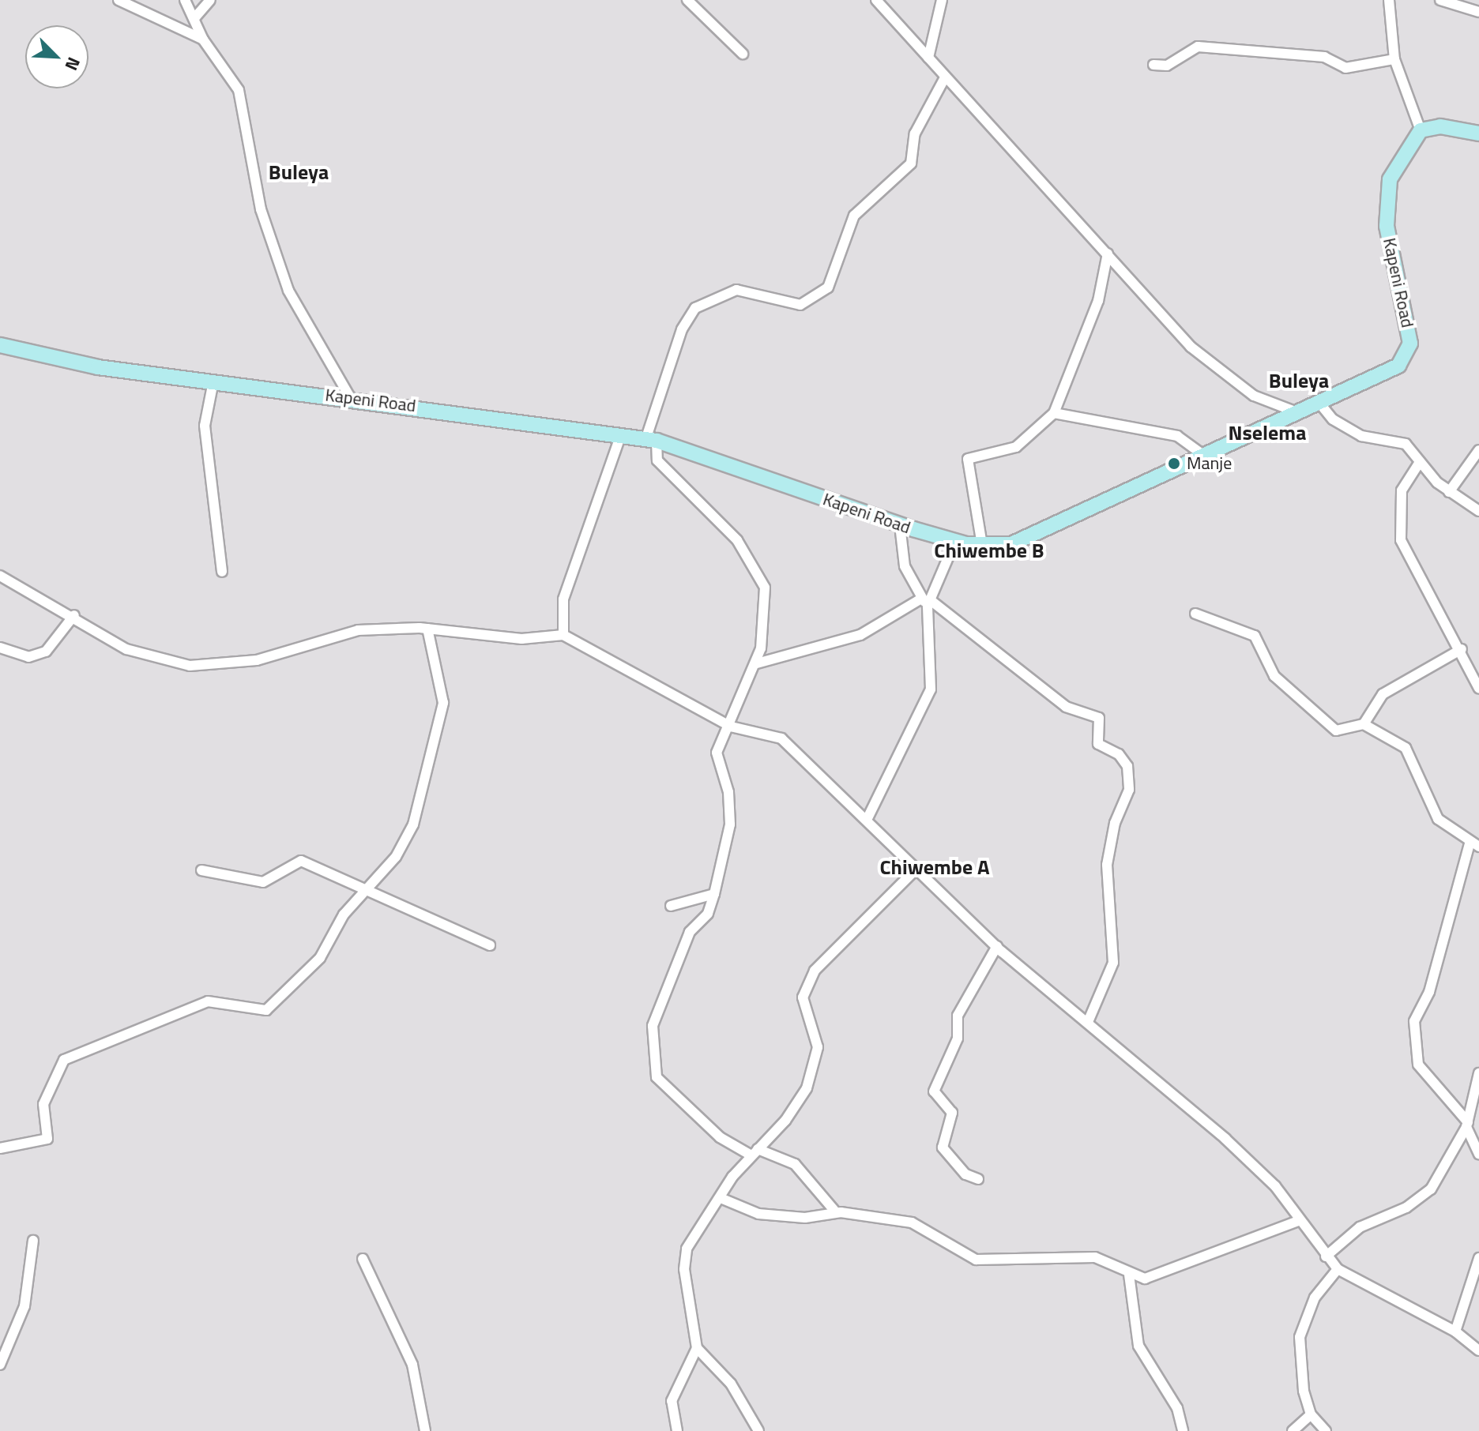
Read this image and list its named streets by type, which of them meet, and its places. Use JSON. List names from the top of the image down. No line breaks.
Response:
{"streets":{"main road":["Kapeni Road"]},"districts":["Buleya","Buleya","Nselema","Chiwembe B","Chiwembe A"],"places":["Manje"],"north":"bottom right"}
